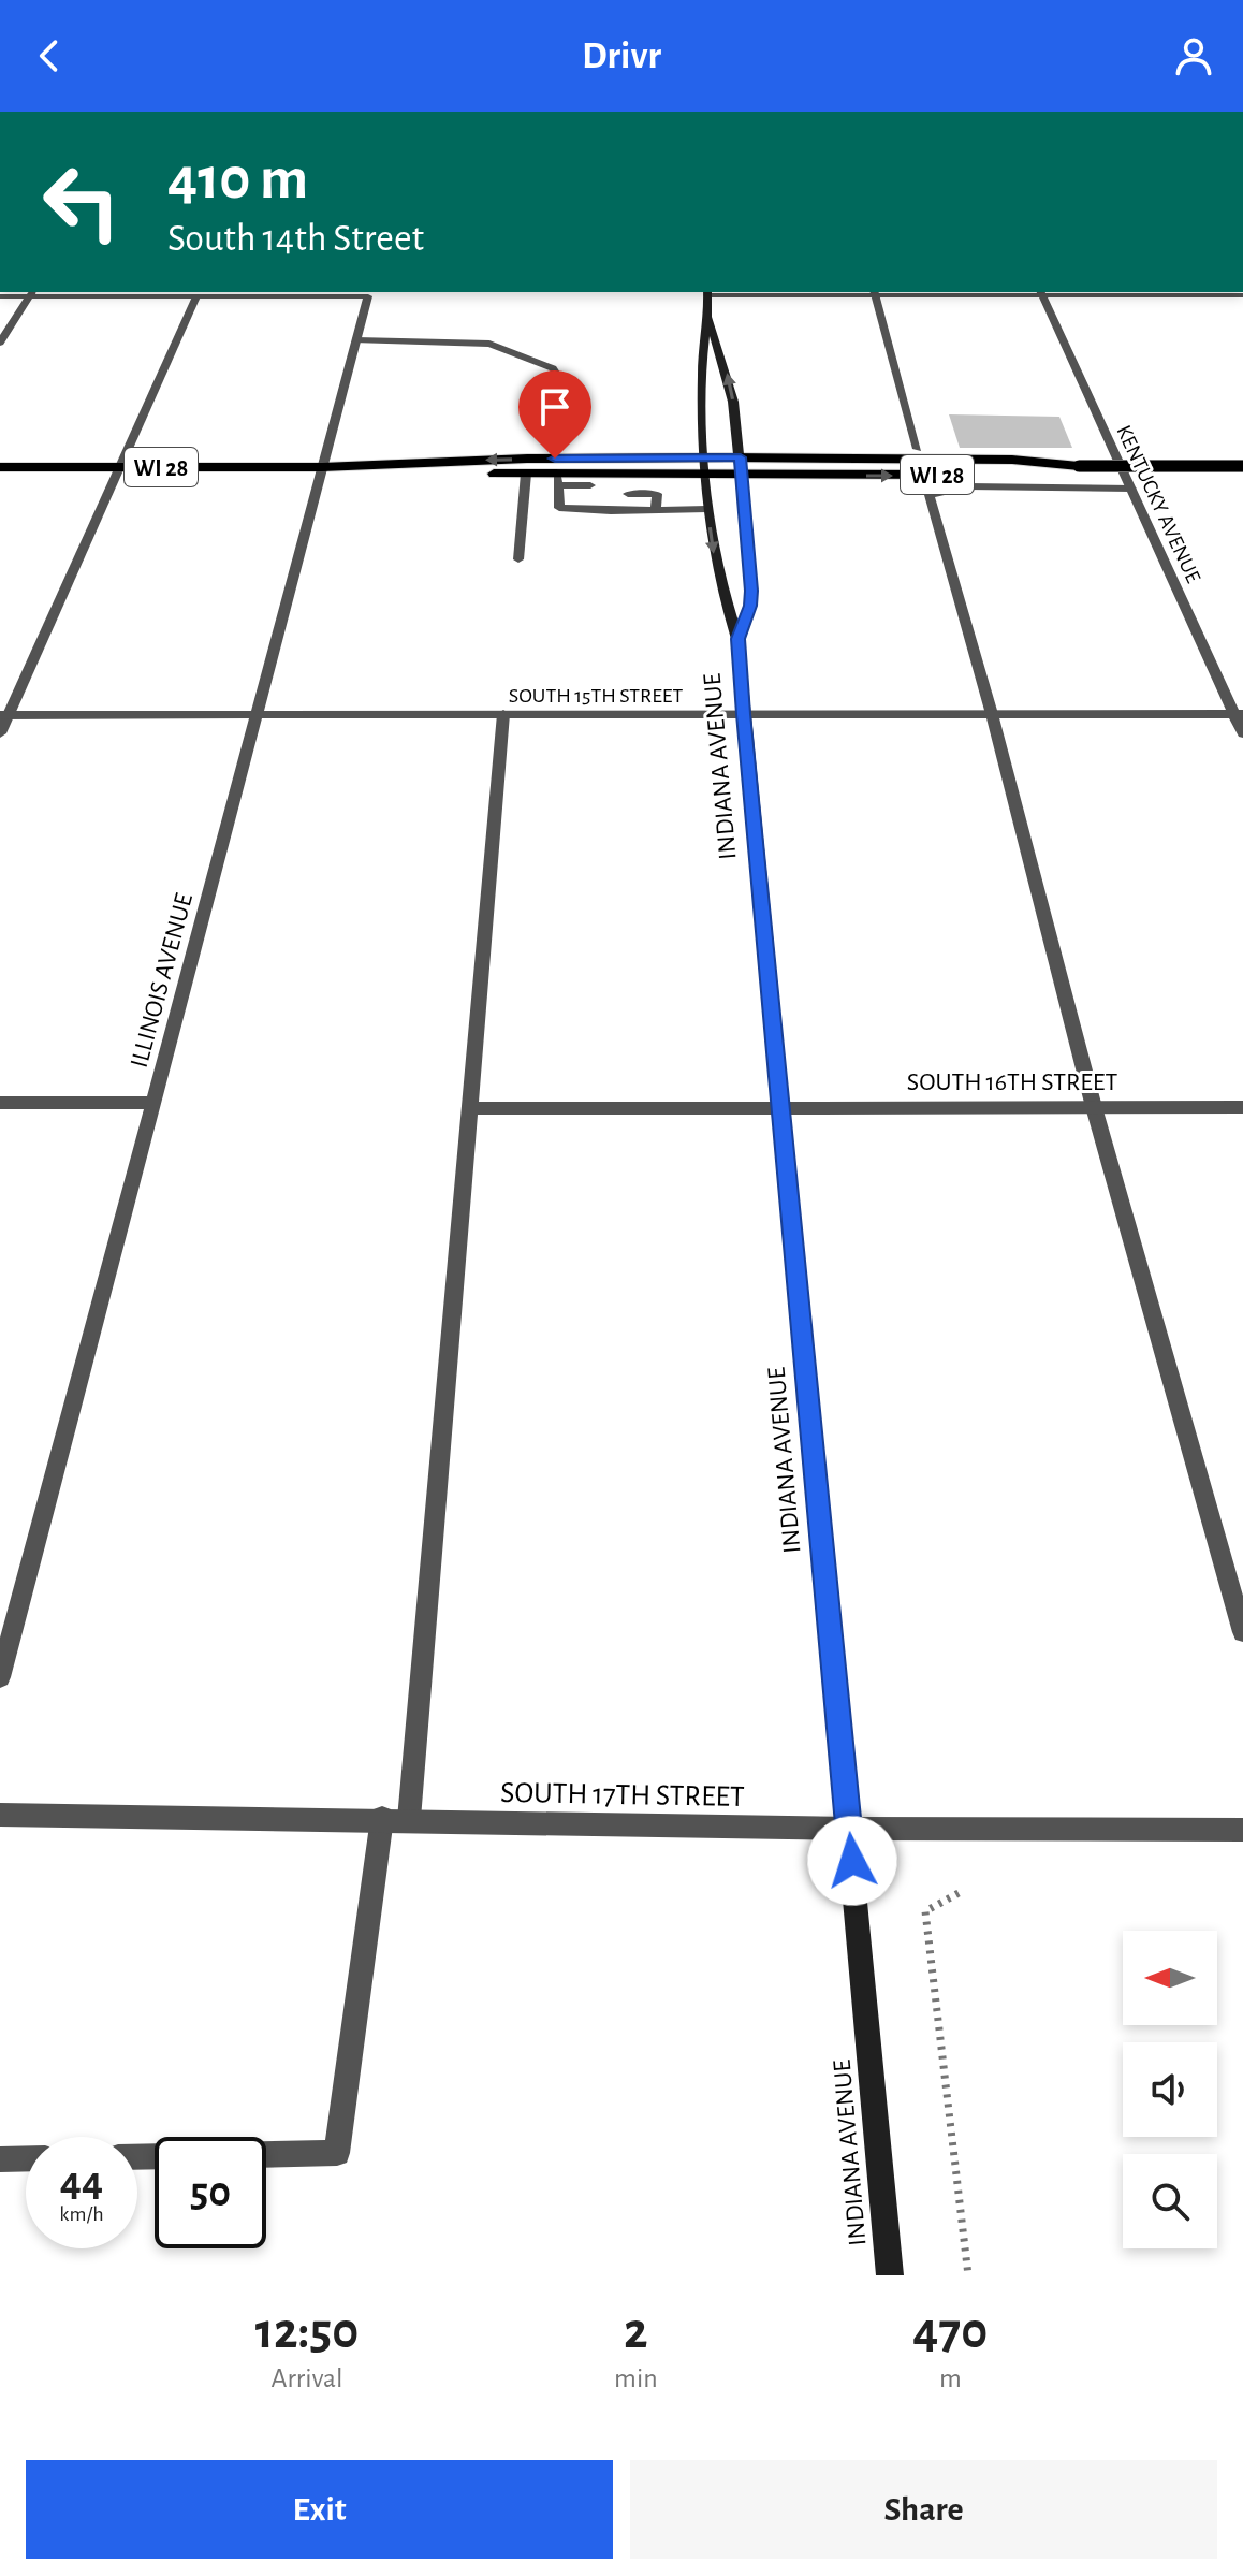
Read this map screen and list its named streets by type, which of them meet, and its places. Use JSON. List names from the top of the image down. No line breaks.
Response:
{"streets":{"main road":["WI 28","INDIANA AVENUE"],"street":["KENTUCKY AVENUE","SOUTH 15TH STREET","ILLINOIS AVENUE","SOUTH 16TH STREET","SOUTH 17TH STREET"]},"crossings":[["WI 28","INDIANA AVENUE"],["WI 28","ILLINOIS AVENUE"],["KENTUCKY AVENUE","SOUTH 15TH STREET"],["SOUTH 15TH STREET","INDIANA AVENUE"],["SOUTH 15TH STREET","ILLINOIS AVENUE"],["INDIANA AVENUE","SOUTH 16TH STREET"],["INDIANA AVENUE","SOUTH 17TH STREET"]],"north":"left","page":{"header":"Drivr","turn":["410 m","South 14th Street"],"speed":"44 km/h","limit":"50","eta":["12:50","Arrival","2","min","470","m"],"buttons":["Exit","Share"]}}
